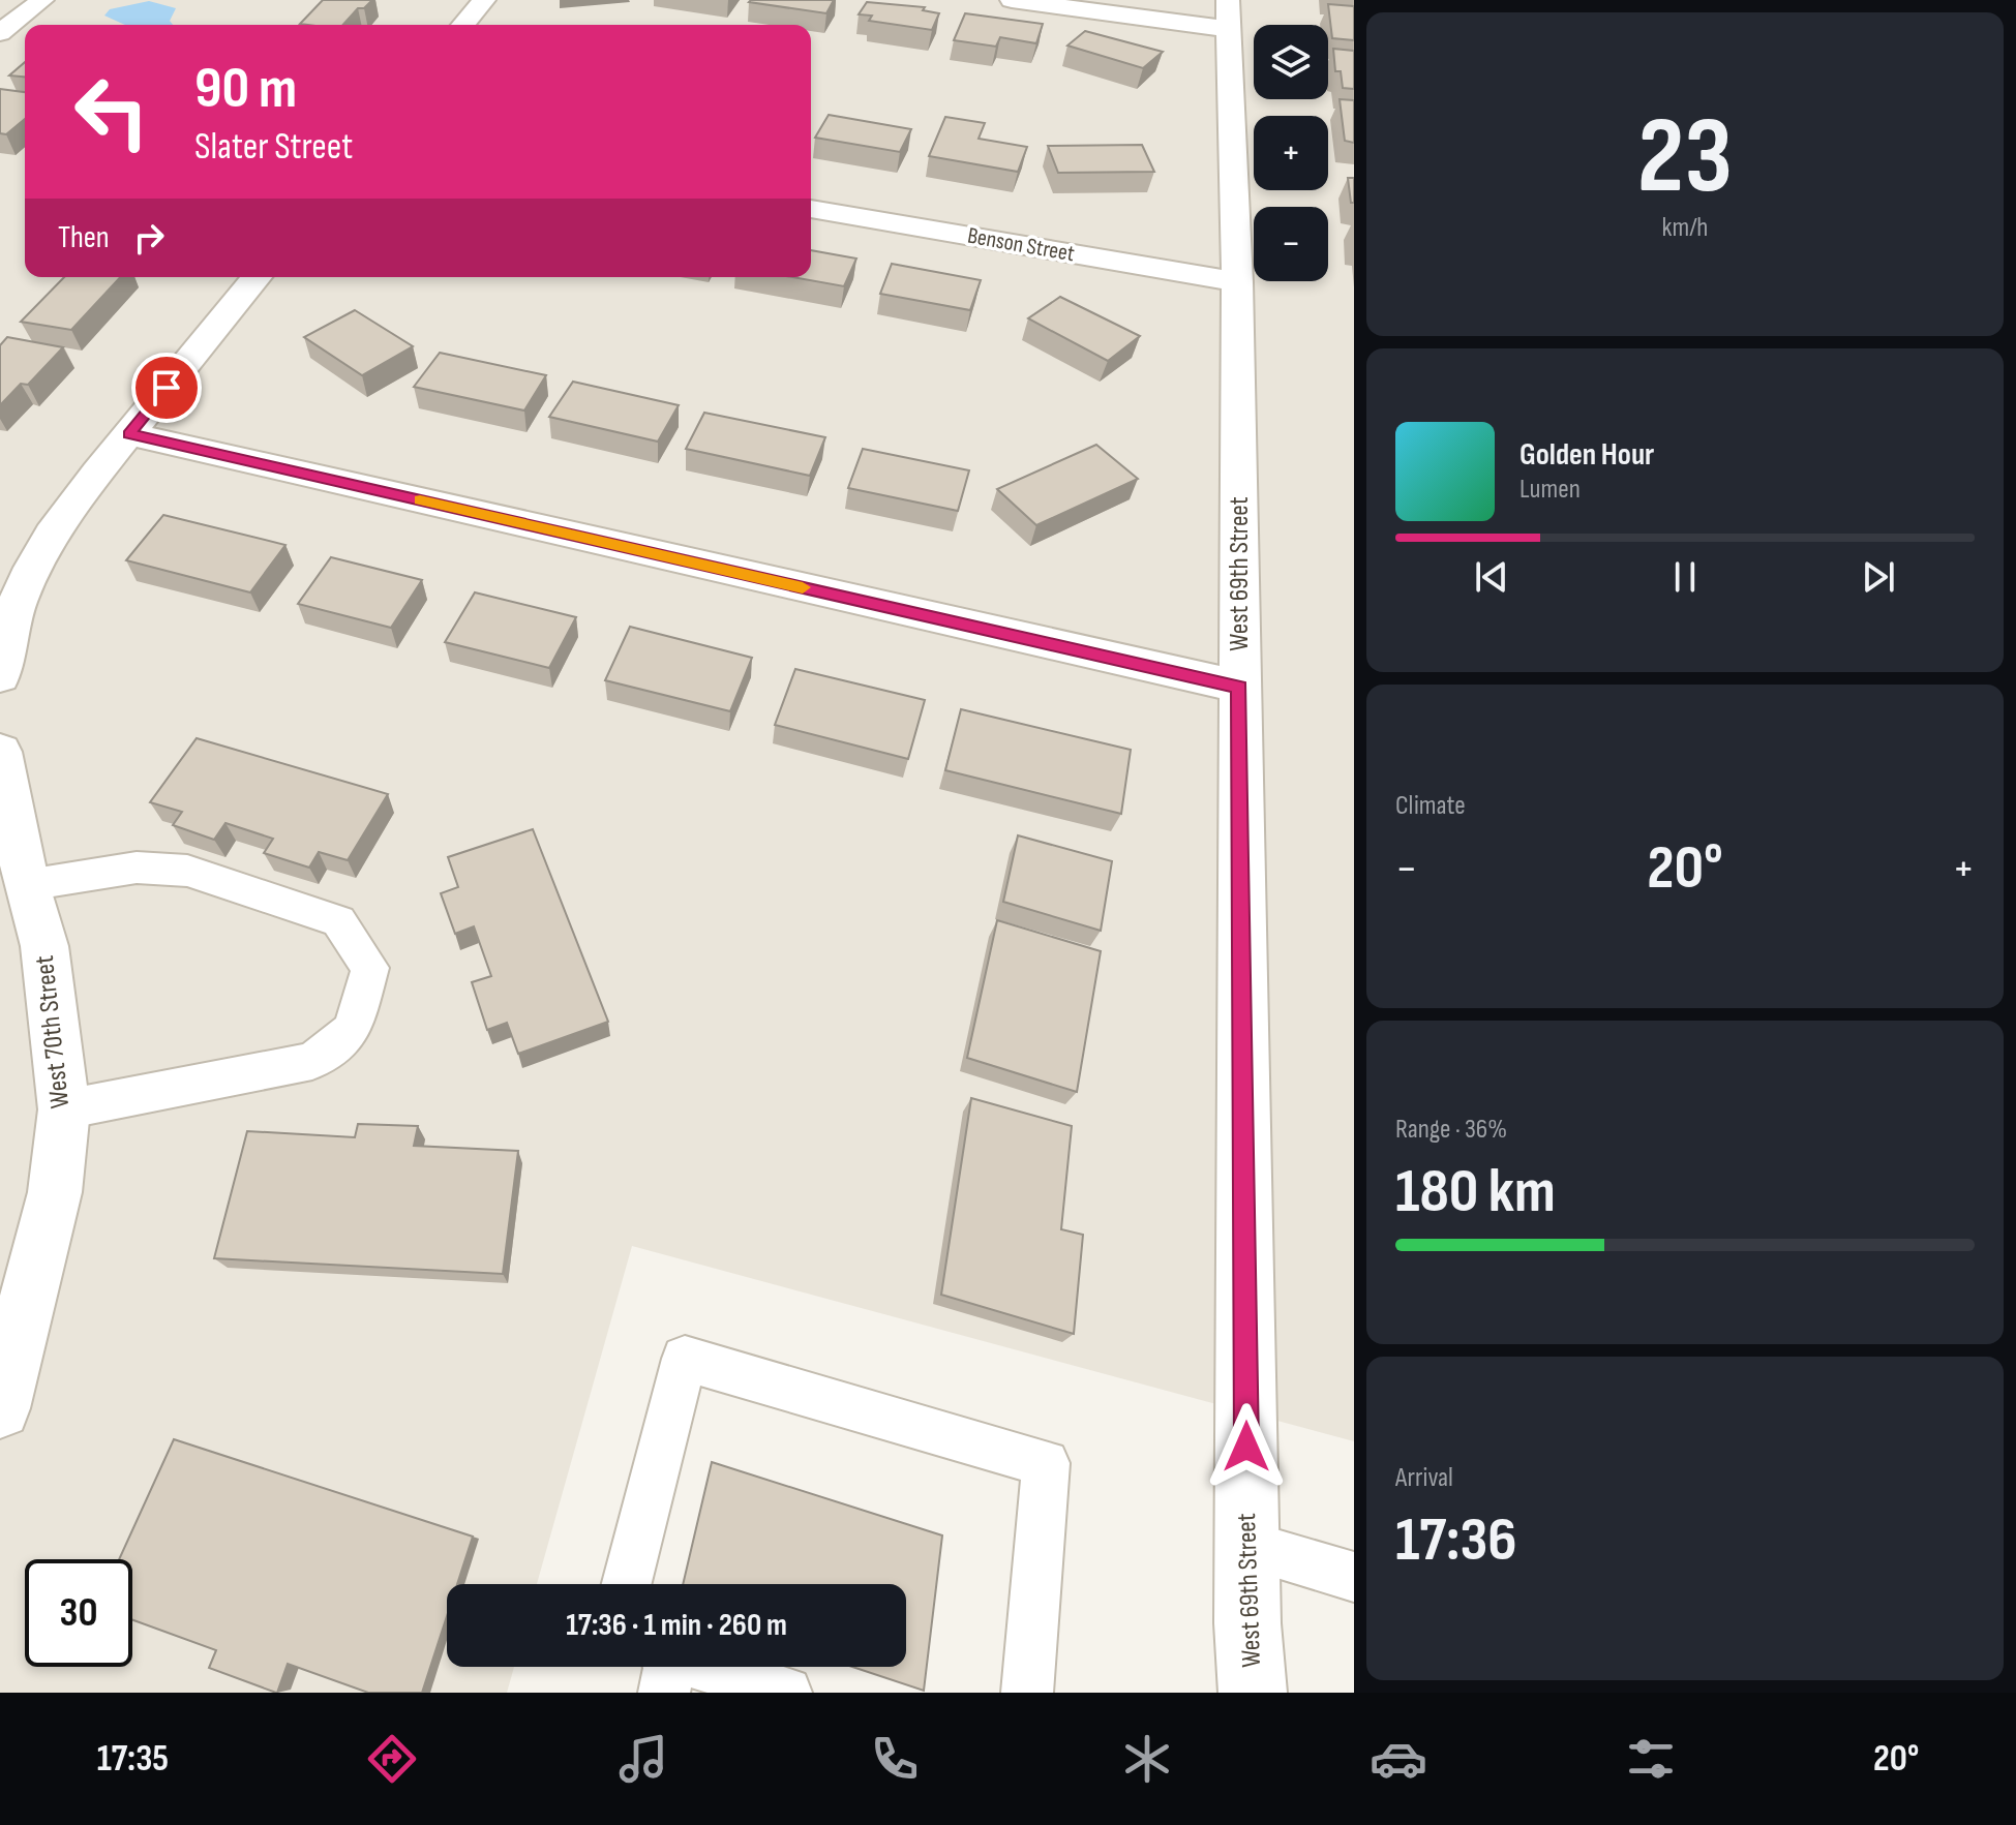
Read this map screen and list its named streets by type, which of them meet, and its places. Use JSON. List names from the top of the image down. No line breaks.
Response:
{"streets":{"street":["Benson Street","West 69th Street","West 70th Street"]},"crossings":[["Benson Street","West 69th Street"]],"page":{"tile":[["23","km/h"],"Climate",["Range · 36%","180 km"],["Arrival","17:36"]],"map_buttons":["+","−"],"turn":["90 m","Slater Street"],"then":"Then","song":["Golden Hour","Lumen"],"heat":["−","20°","+"],"limit":"30","trip":"17:36 · 1 min · 260 m","tabs":["17:35","20°"]}}
